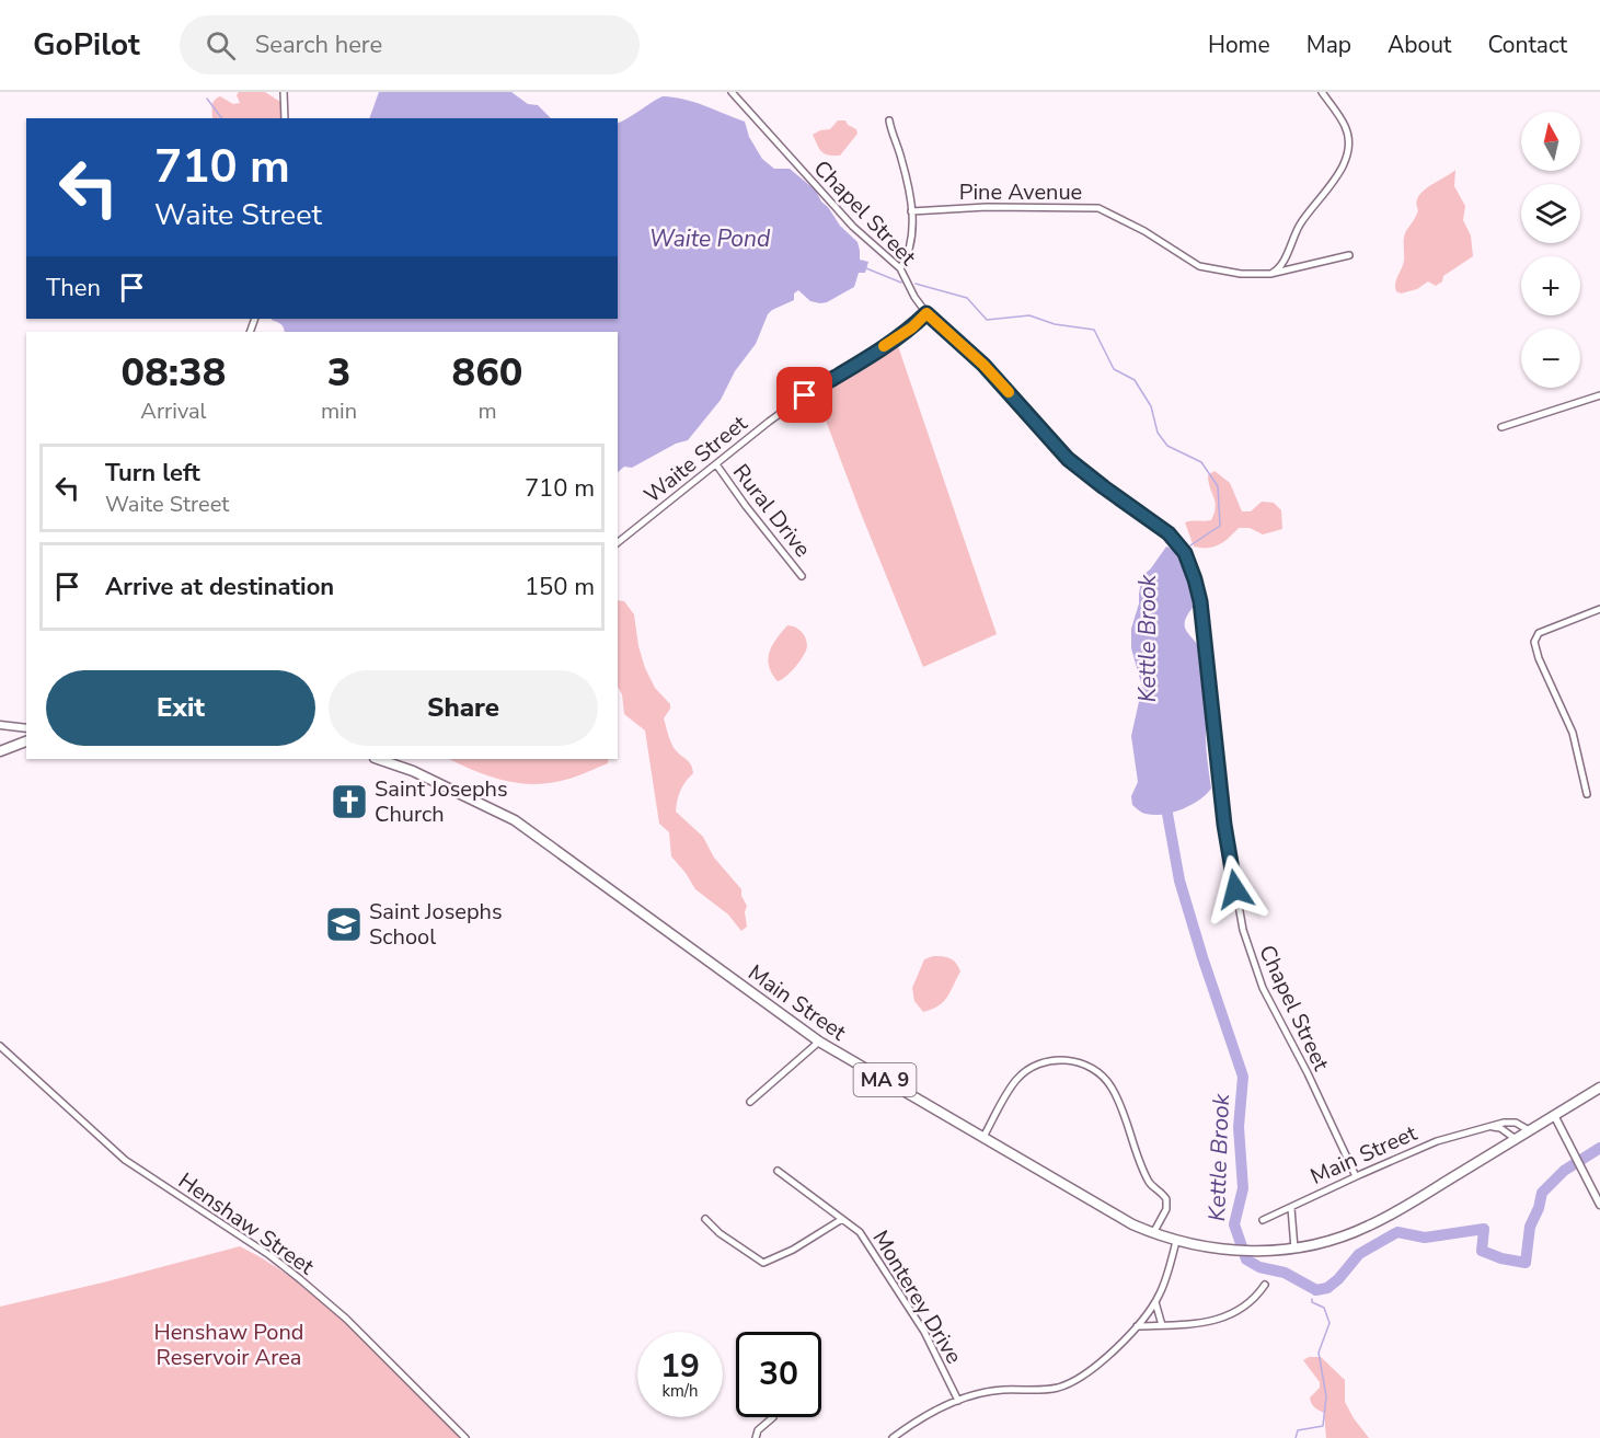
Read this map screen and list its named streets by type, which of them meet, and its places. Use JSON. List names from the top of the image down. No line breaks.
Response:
{"streets":{"highway":["Main Street","MA 9"],"street":["Pine Avenue","Chapel Street","Waite Street","Rural Drive","Henshaw Street","Monterey Drive"]},"crossings":[["Chapel Street","Waite Street"],["Chapel Street","Main Street"],["Waite Street","Rural Drive"]],"water":["Waite Pond","Kettle Brook"],"parks":["Henshaw Pond Reservoir Area"],"places":{"church":["Saint Josephs Church"],"school or university":["Saint Josephs School"]},"north":"top","page":{"header":"GoPilot","search":"Search here","nav":["Home","Map","About","Contact"],"map_buttons":["+","−"],"turn":["710 m","Waite Street"],"then":"Then","eta":["08:38","Arrival","3","min","860","m"],"list":[{"name":"Turn left","note":"Waite Street","value":"710 m"},{"name":"Arrive at destination","value":"150 m"}],"buttons":["Exit","Share"],"speed":"19 km/h","limit":"30"}}
